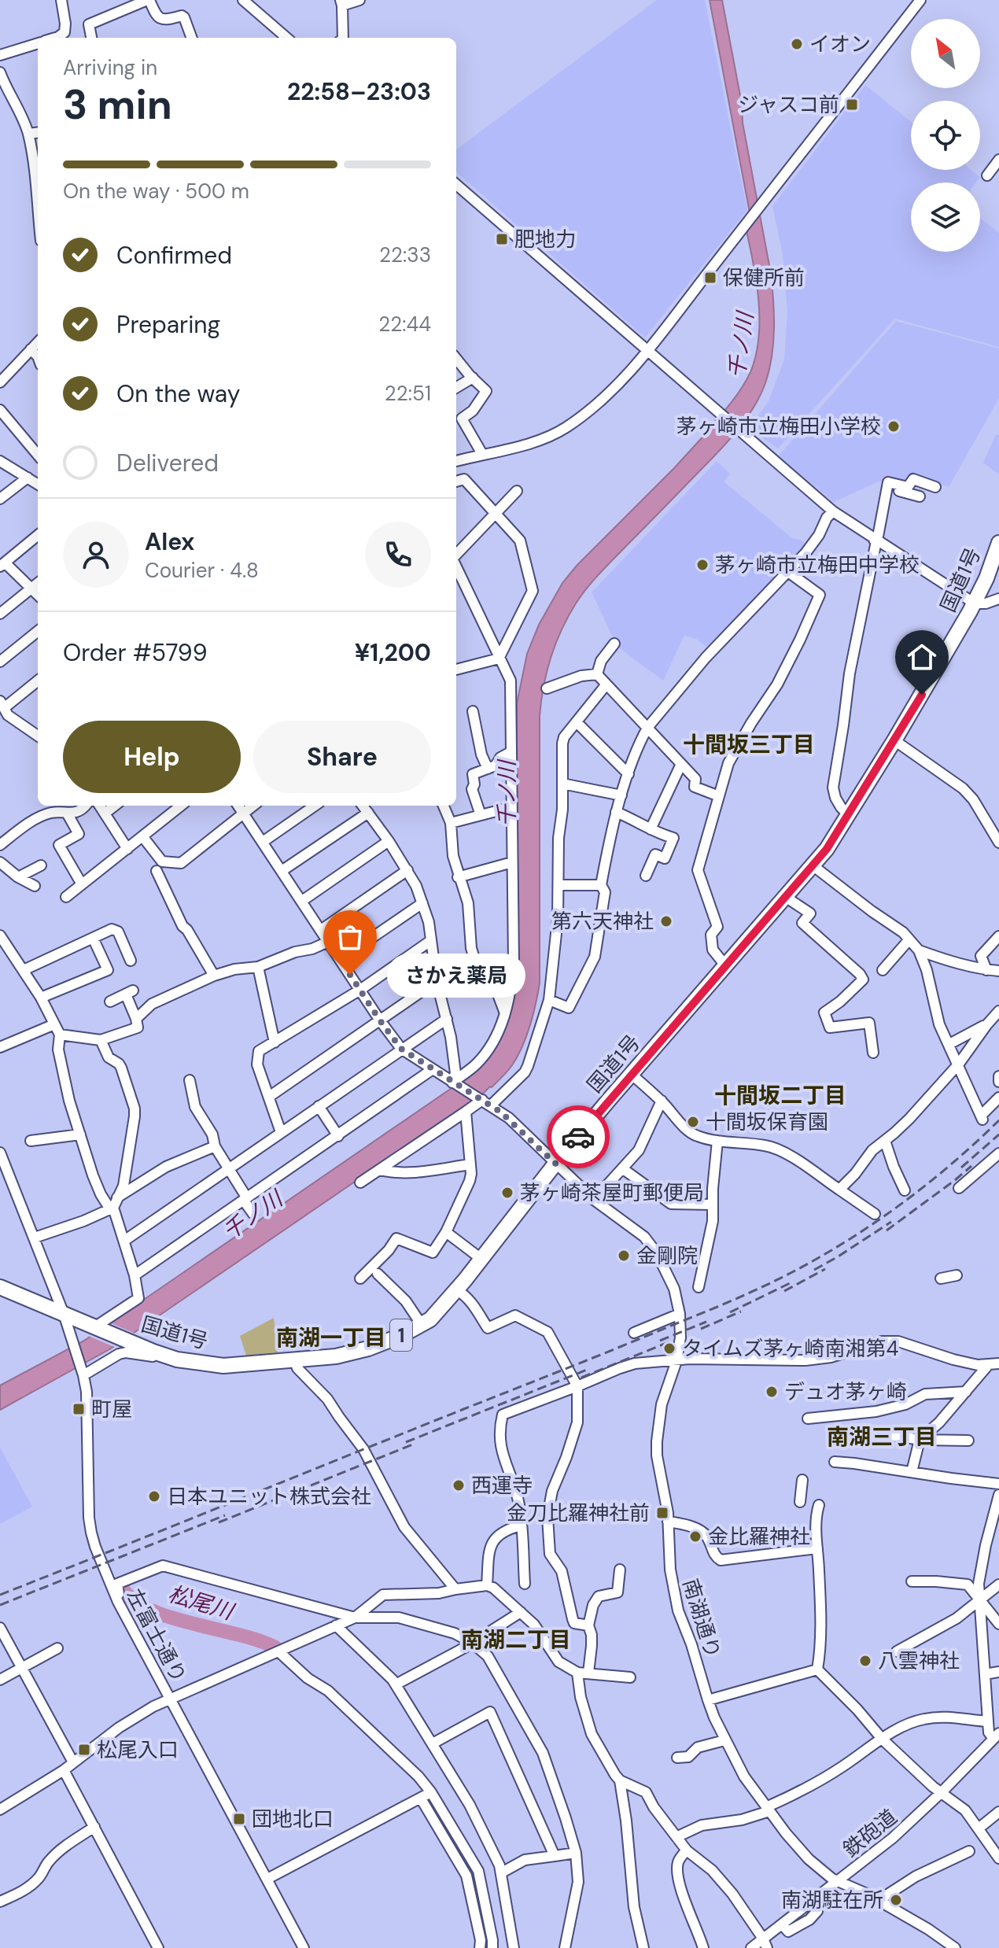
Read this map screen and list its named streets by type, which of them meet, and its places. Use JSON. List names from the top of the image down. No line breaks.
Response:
{"streets":{"highway":["国道1号","1"],"street":["南湖通り","左富士通り","鉄砲道"]},"crossings":[["国道1号","南湖通り"],["国道1号","左富士通り"],["南湖通り","鉄砲道"]],"districts":["十間坂三丁目","十間坂二丁目","南湖一丁目","南湖三丁目","南湖二丁目"],"water":["千ノ川","松尾川"],"places":{"other":["イオン","茅ヶ崎市立梅田小学校","茅ヶ崎市立梅田中学校","第六天神社","さかえ薬局","十間坂保育園","茅ヶ崎茶屋町郵便局","金剛院","タイムズ茅ヶ崎南湘第4","デュオ茅ヶ崎","西運寺","日本ユニット株式会社","金比羅神社","八雲神社","南湖駐在所"],"transit":["ジャスコ前","肥地力","保健所前","町屋","金刀比羅神社前","松尾入口","団地北口"]},"north":"top left","page":{"heading":["3 min","Arriving in","22:58–23:03"],"panel":["Alex","Courier · 4.8","Order #5799","¥1,200"],"bar":"On the way · 500 m","list":[["Confirmed","22:33"],["Preparing","22:44"],["On the way","22:51"],"Delivered"],"buttons":["Help","Share"],"bubble":"さかえ薬局"}}
